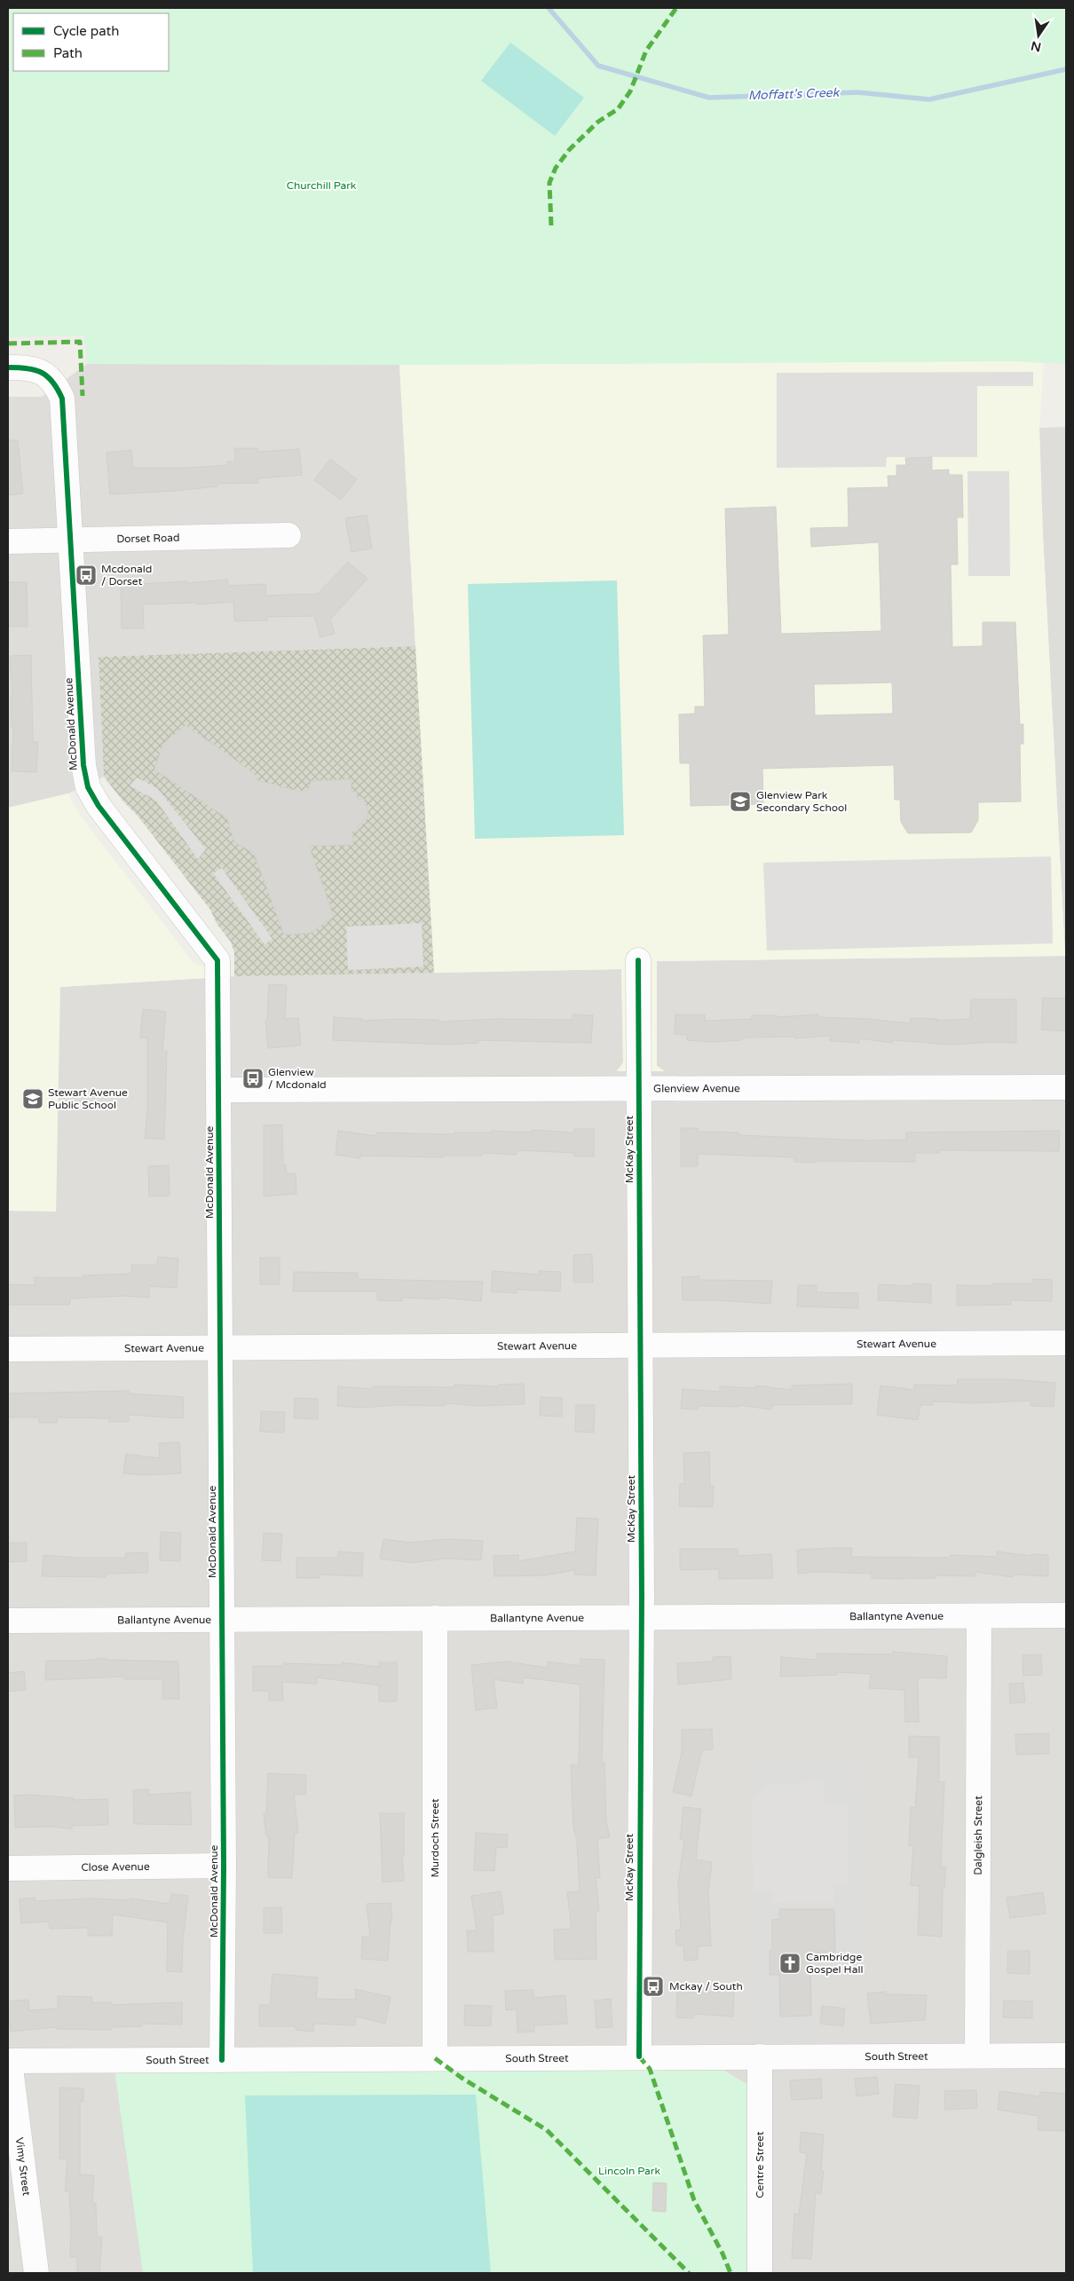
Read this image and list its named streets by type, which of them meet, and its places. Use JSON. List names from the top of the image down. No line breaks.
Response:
{"streets":{"street":["Dorset Road","McDonald Avenue","Glenview Avenue","McKay Street","Stewart Avenue","Ballantyne Avenue","Dalgleish Street","Murdoch Street","Close Avenue","South Street","Centre Street","Vimy Street"]},"crossings":[["Dorset Road","McDonald Avenue"],["McDonald Avenue","Glenview Avenue"],["McDonald Avenue","Stewart Avenue"],["McDonald Avenue","Ballantyne Avenue"],["McDonald Avenue","Close Avenue"],["McDonald Avenue","South Street"],["Glenview Avenue","McKay Street"],["McKay Street","Stewart Avenue"],["McKay Street","Ballantyne Avenue"],["McKay Street","South Street"],["Ballantyne Avenue","Dalgleish Street"],["Ballantyne Avenue","Murdoch Street"],["Dalgleish Street","South Street"],["Murdoch Street","South Street"],["South Street","Centre Street"],["South Street","Vimy Street"]],"water":["Moffatt's Creek"],"parks":["Churchill Park","Lincoln Park"],"places":{"bus stop":["Mcdonald / Dorset","Glenview / Mcdonald","Mckay / South"],"school or university":["Glenview Park Secondary School","Stewart Avenue Public School"],"church":["Cambridge Gospel Hall"]},"legend":["Cycle path","Path"],"north":"bottom"}
